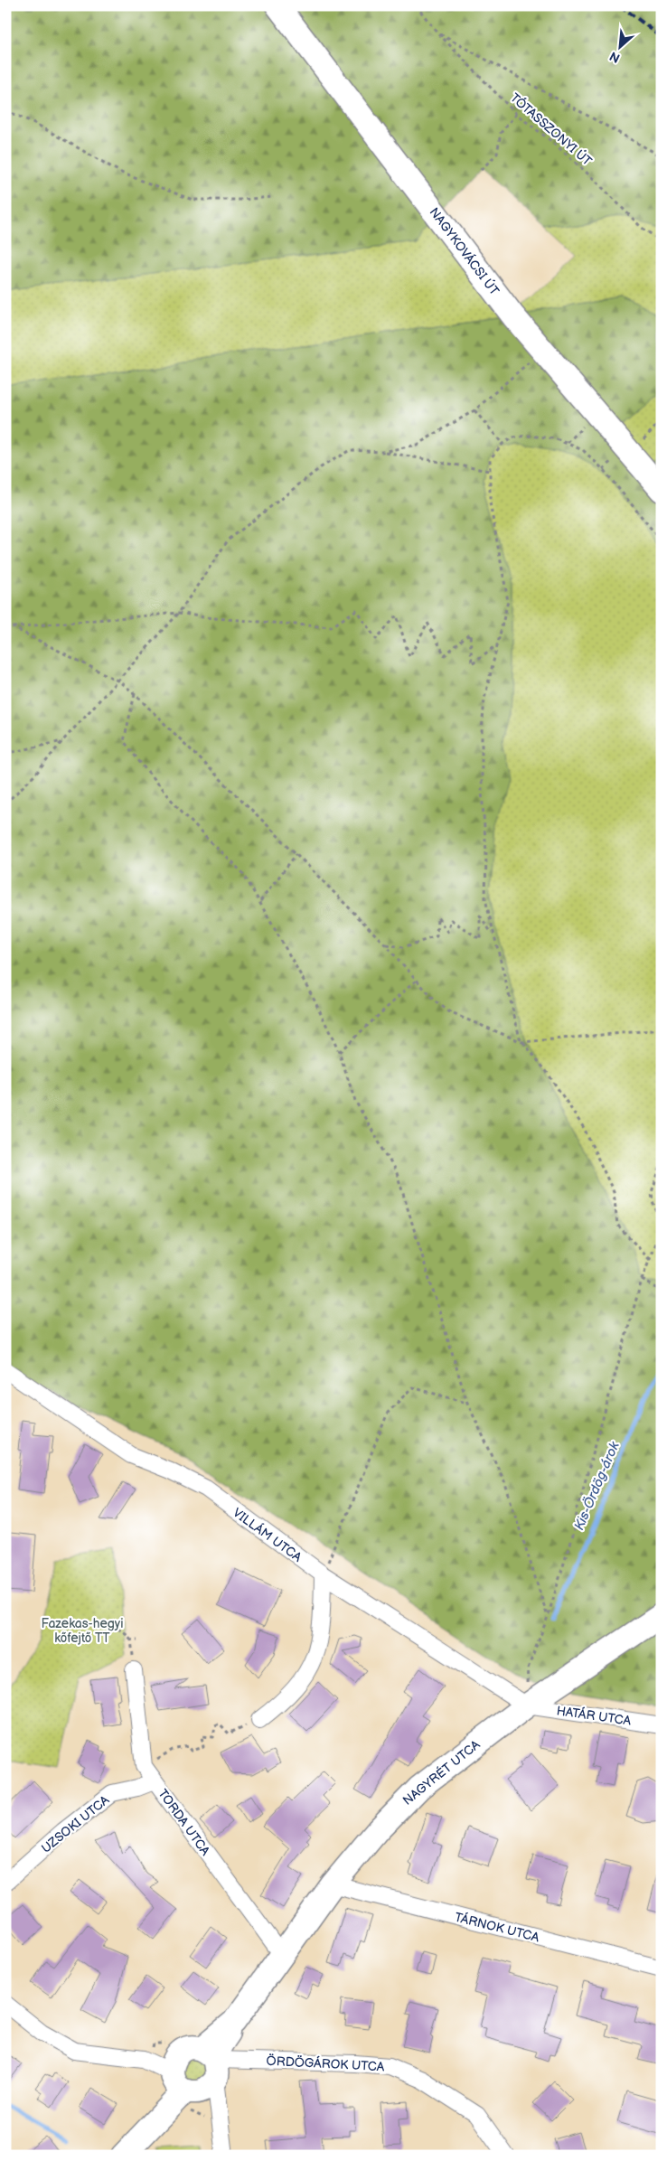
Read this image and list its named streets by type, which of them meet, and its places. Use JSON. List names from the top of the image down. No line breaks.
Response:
{"streets":{"street":["NAGYKOVÁCSI ÚT","VILLÁM UTCA","HATÁR UTCA","NAGYRÉT UTCA","TORDA UTCA","UZSOKI UTCA","TÁRNOK UTCA","ÖRDÖGÁROK UTCA"],"path":["TÓTASSZONYI ÚT"]},"crossings":[["VILLÁM UTCA","HATÁR UTCA"],["VILLÁM UTCA","NAGYRÉT UTCA"],["HATÁR UTCA","NAGYRÉT UTCA"],["NAGYRÉT UTCA","TORDA UTCA"],["NAGYRÉT UTCA","TÁRNOK UTCA"],["NAGYRÉT UTCA","ÖRDÖGÁROK UTCA"],["TORDA UTCA","UZSOKI UTCA"]],"water":["Kis-Ördög-árok"],"parks":["Fazekas-hegyi kőfejtő TT"],"north":"bottom left"}
